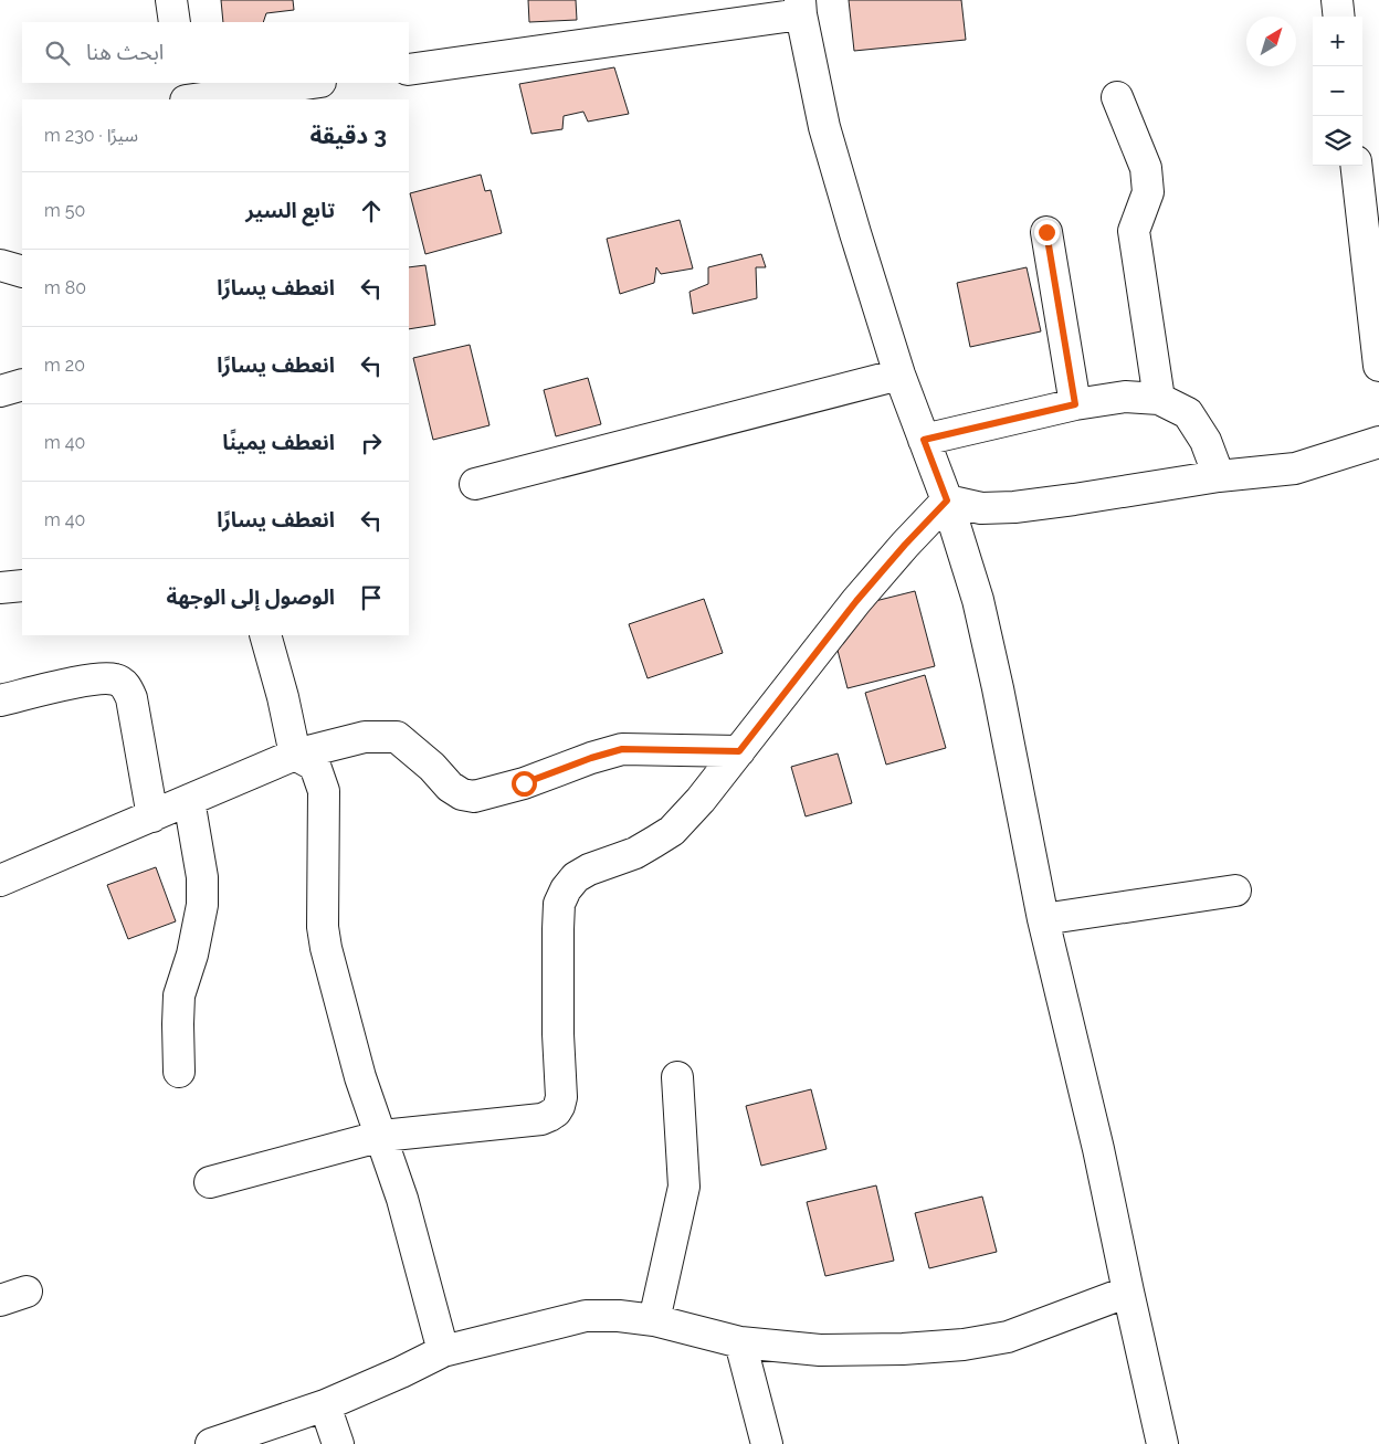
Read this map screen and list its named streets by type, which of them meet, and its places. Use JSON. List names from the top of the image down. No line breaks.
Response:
{"north":"top right","page":{"map_buttons":["+","−"],"search":"ابحث هنا","heading":["3 دقيقة","سيرًا · 230 m"],"list":[["تابع السير","50 m"],["انعطف يسارًا","80 m"],["انعطف يسارًا","20 m"],["انعطف يمينًا","40 m"],["انعطف يسارًا","40 m"],"الوصول إلى الوجهة"]}}
